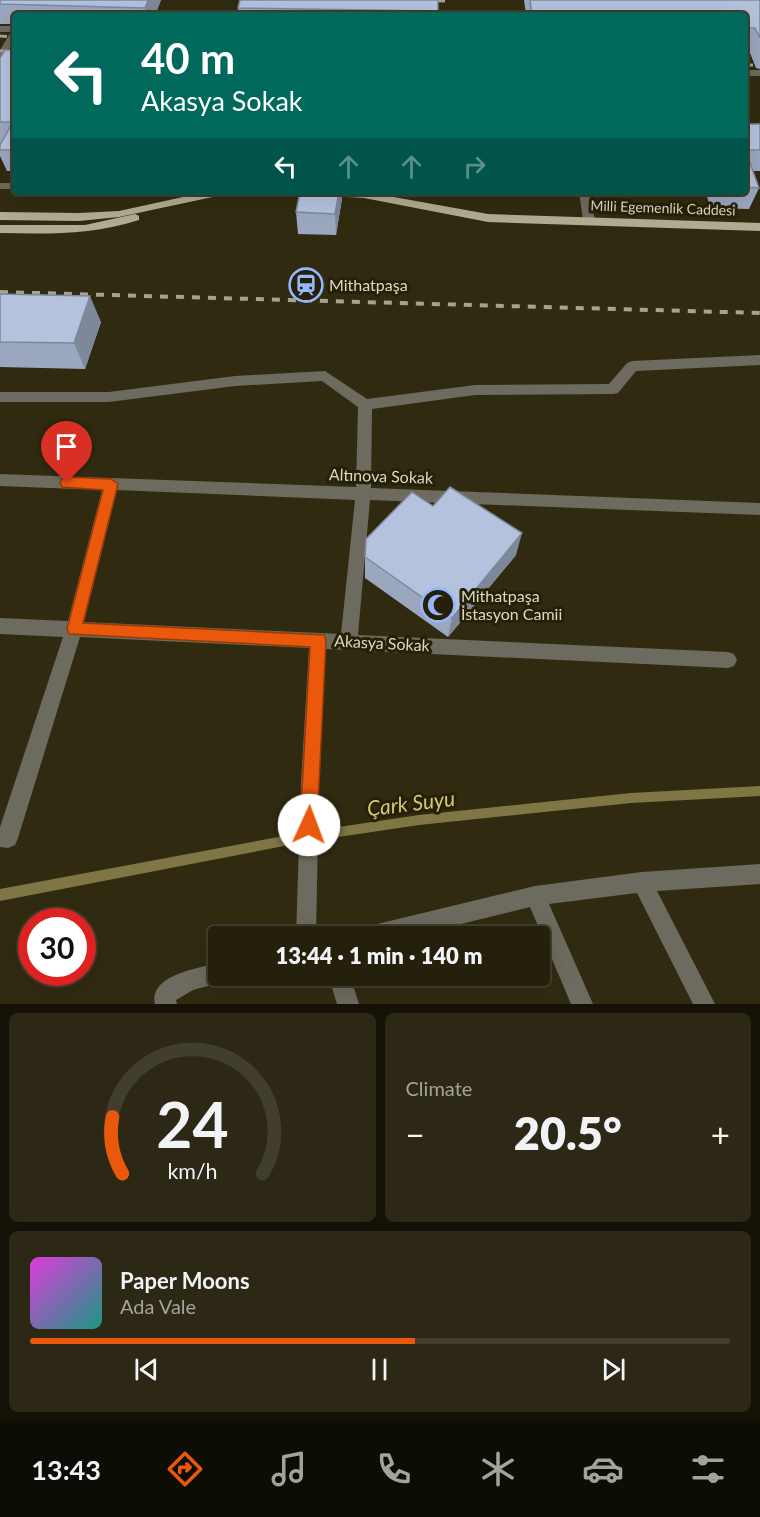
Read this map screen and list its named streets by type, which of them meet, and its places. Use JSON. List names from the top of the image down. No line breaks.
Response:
{"streets":{"main road":["Milli Egemenlik Caddesi"],"street":["Altınova Sokak","Akasya Sokak"]},"water":["Çark Suyu"],"places":{"station":["Mithatpaşa"],"mosque":["Mithatpaşa İstasyon Camii"]},"page":{"turn":["40 m","Akasya Sokak"],"limit":"30","trip":"13:44 · 1 min · 140 m","tile":"Climate","heat":["−","20.5°","+"],"song":["Paper Moons","Ada Vale"],"tabs":"13:43","gauge":["24","km/h"]}}
